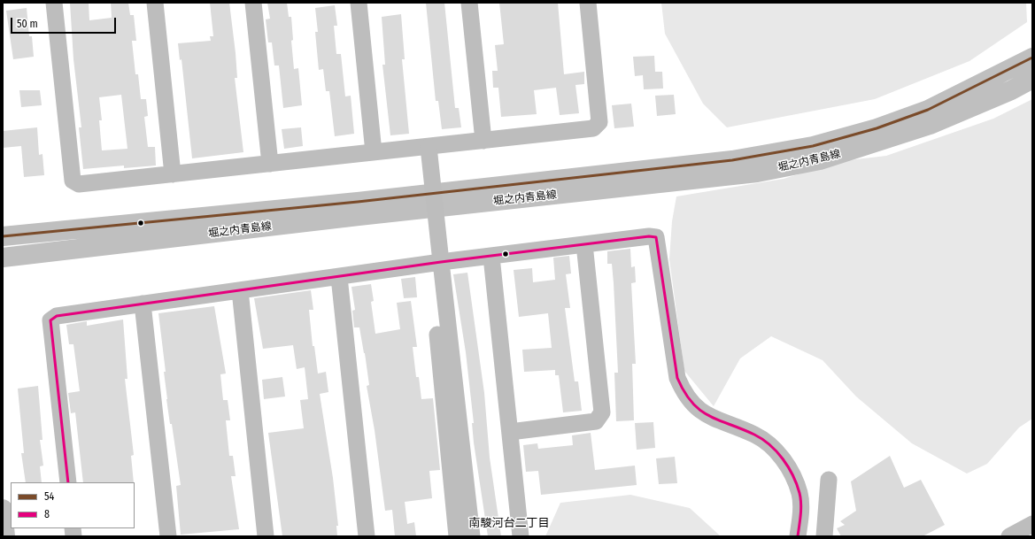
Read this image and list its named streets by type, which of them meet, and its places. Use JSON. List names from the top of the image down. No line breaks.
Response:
{"streets":{"main road":["堀之内青島線"]},"districts":["南駿河台二丁目"],"lines":["transit line 54","transit line 8"],"legend":["54","8"],"scale_bar":"50 m"}
